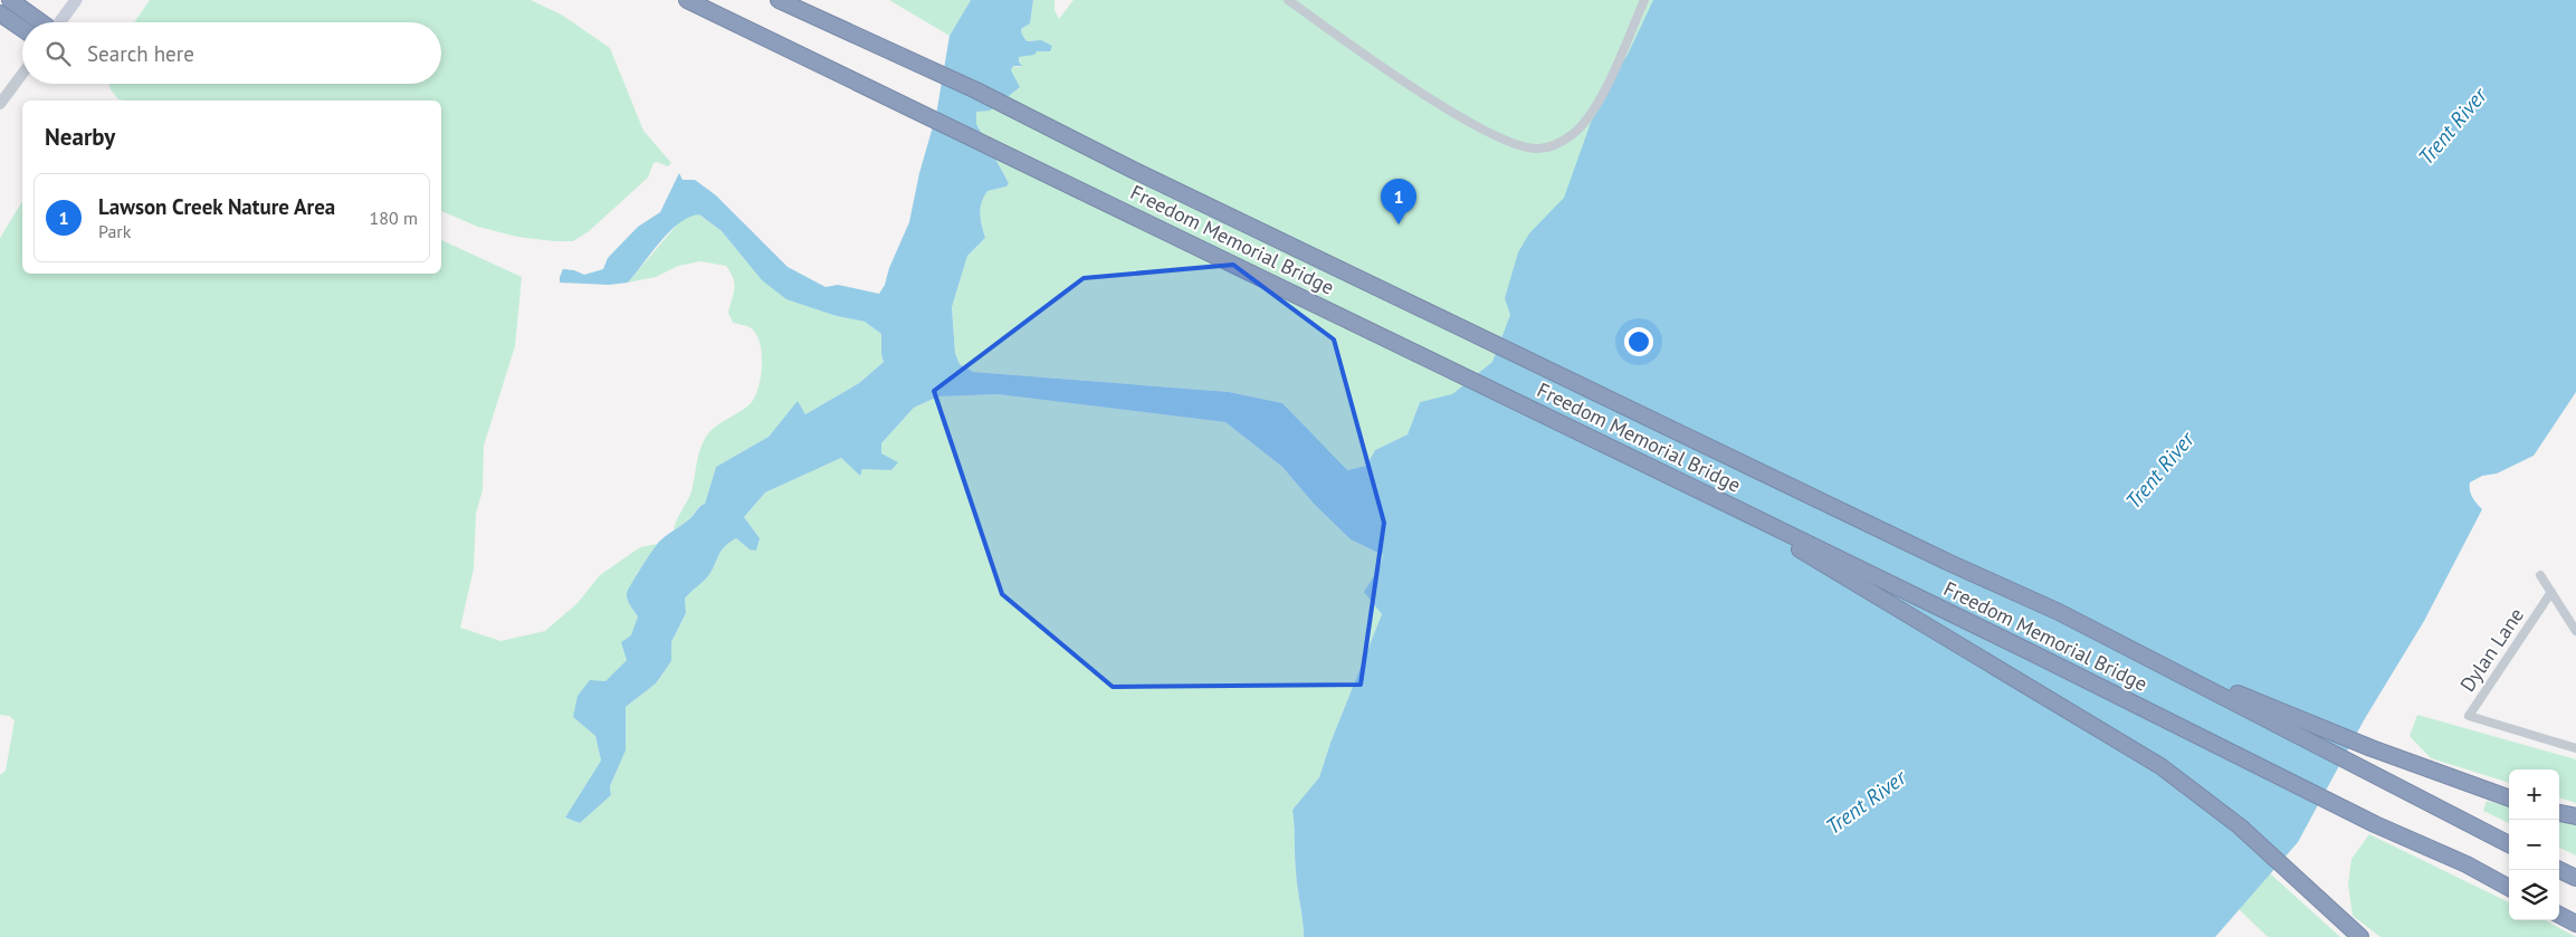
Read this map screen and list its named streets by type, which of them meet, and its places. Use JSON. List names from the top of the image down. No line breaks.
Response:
{"streets":{"highway":["Freedom Memorial Bridge"],"street":["Dylan Lane"]},"water":["Trent River"],"page":{"search":"Search here","heading":"Nearby","list":[{"mark":"1","name":"Lawson Creek Nature Area","note":"Park","value":"180 m"}],"pins":"1","map_buttons":["+","−"]}}
